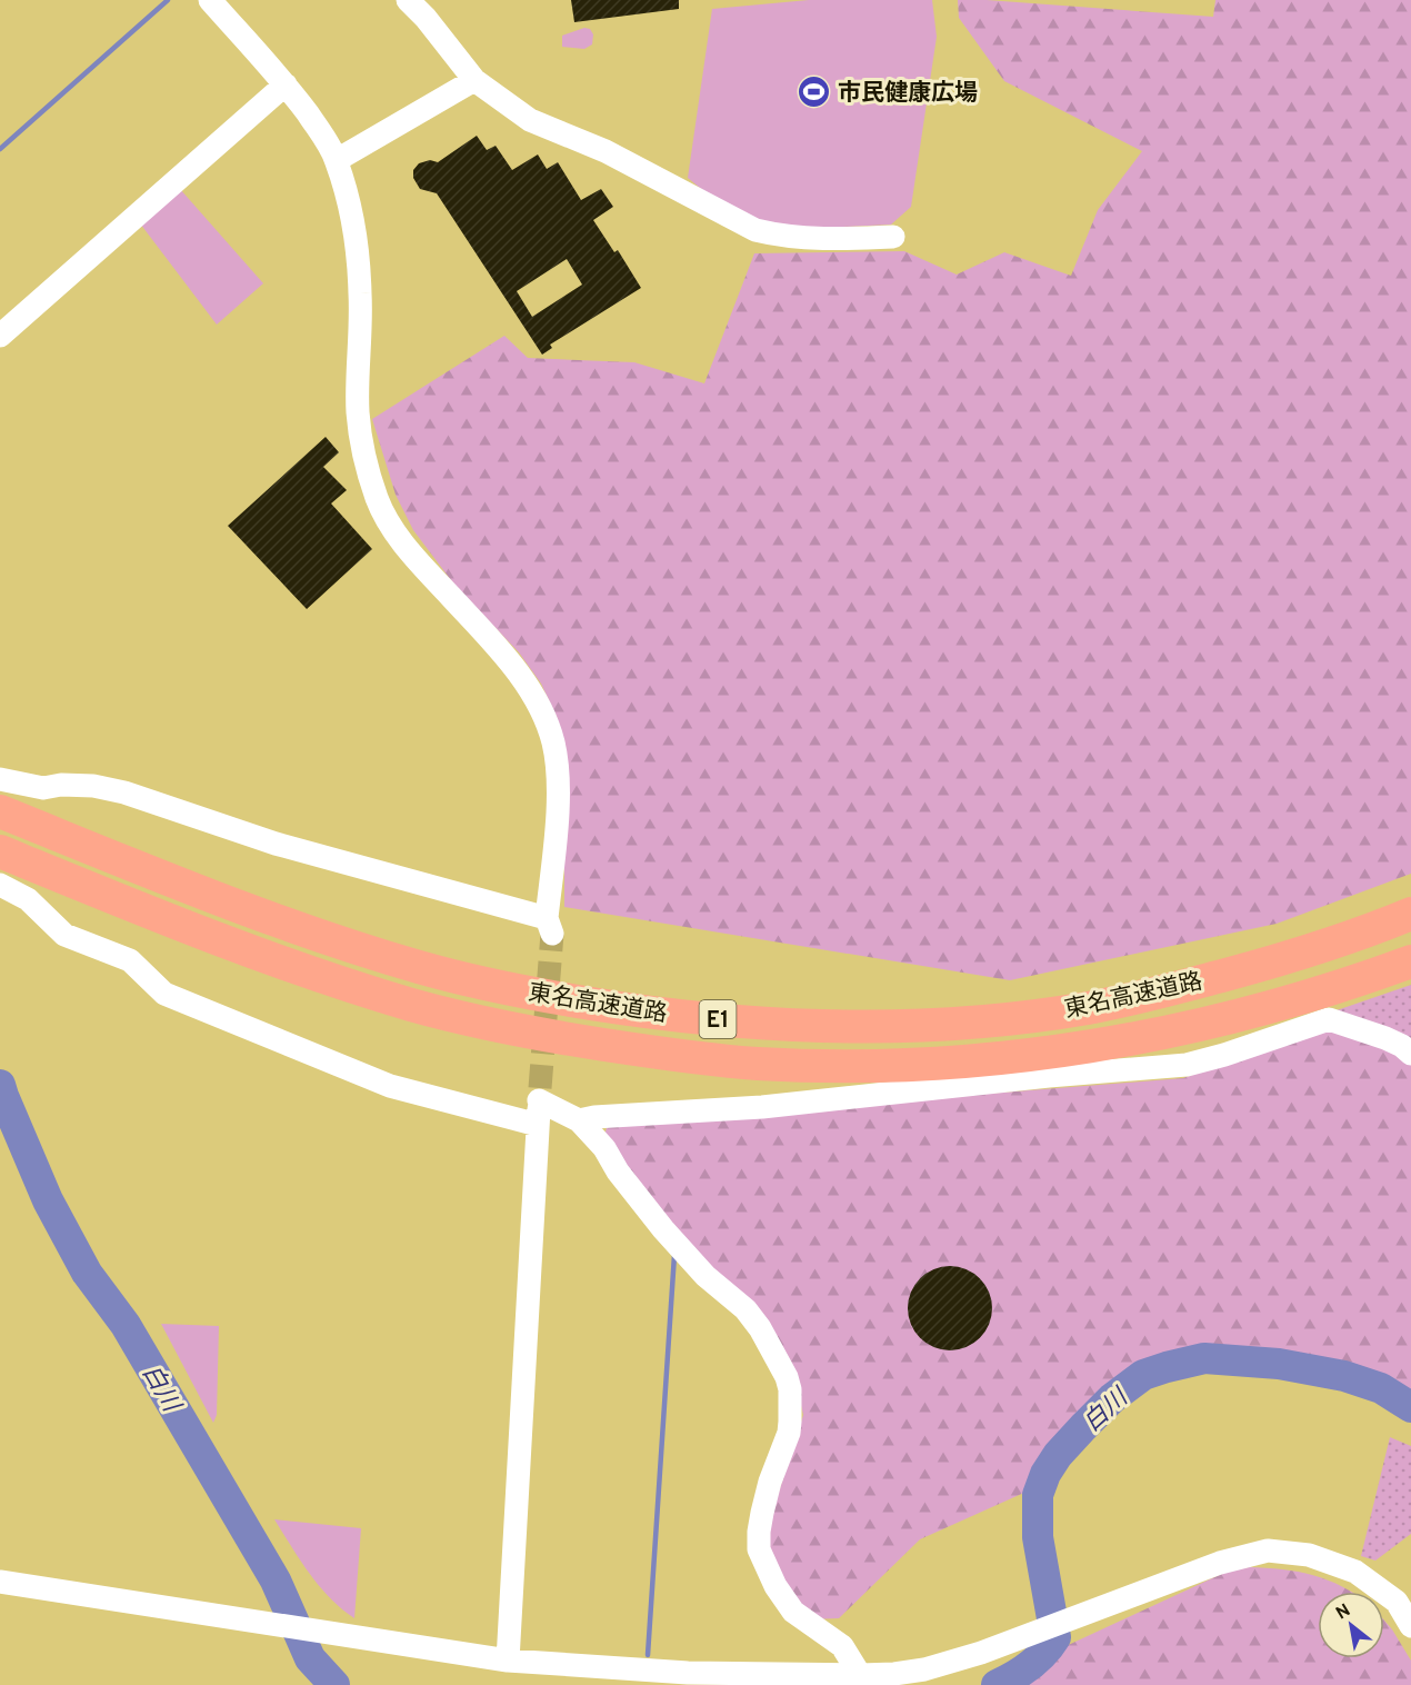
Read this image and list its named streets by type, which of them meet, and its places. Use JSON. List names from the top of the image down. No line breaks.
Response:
{"streets":{"highway":["東名高速道路","E1"]},"water":["白川"],"places":{"sports":["市民健康広場"]},"north":"top left"}
